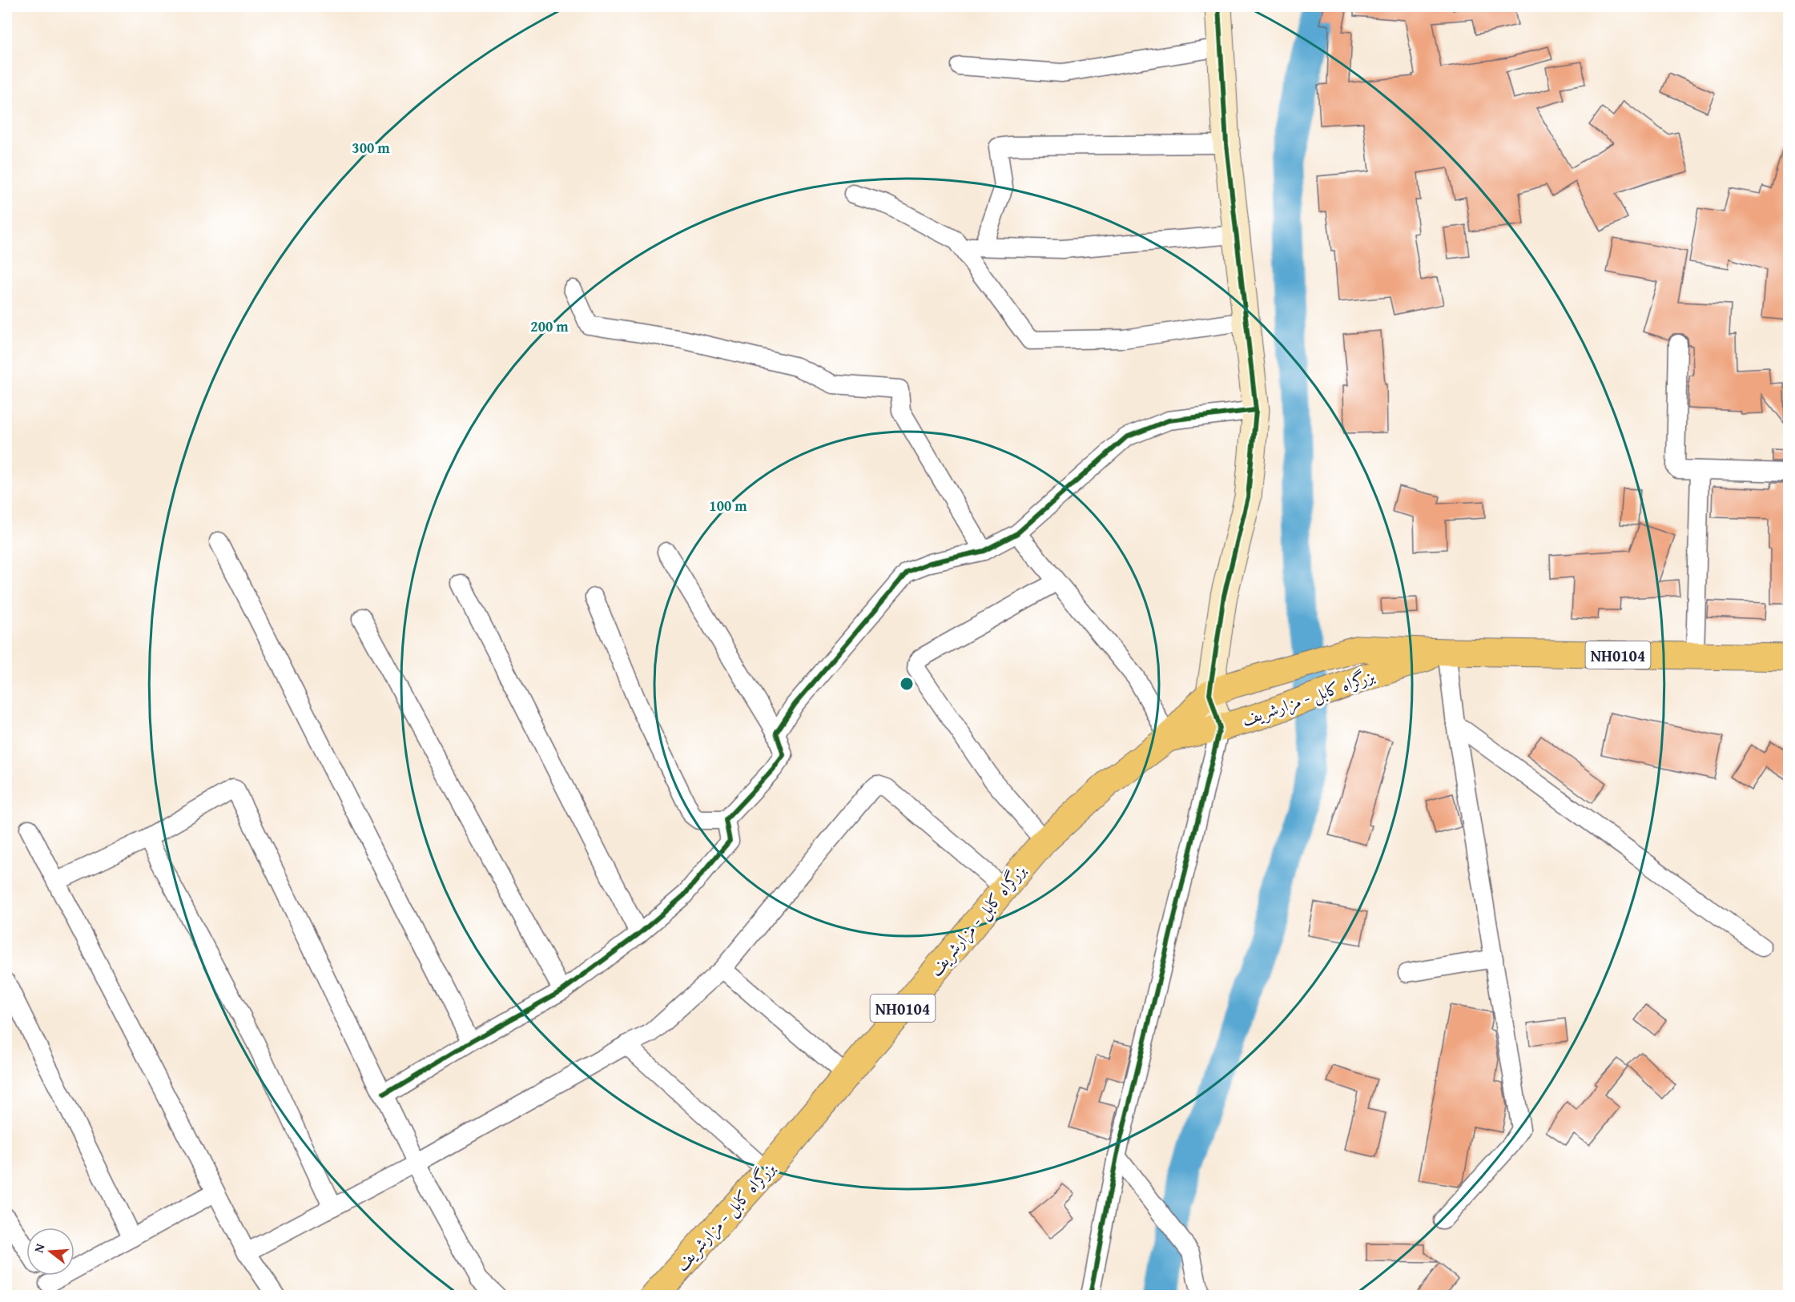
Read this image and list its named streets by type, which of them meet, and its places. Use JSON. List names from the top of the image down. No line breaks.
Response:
{"streets":{"highway":["NH0104","بزرگراه کابل - مزارشریف"]},"north":"left","rings":["300 m","200 m","100 m"]}
